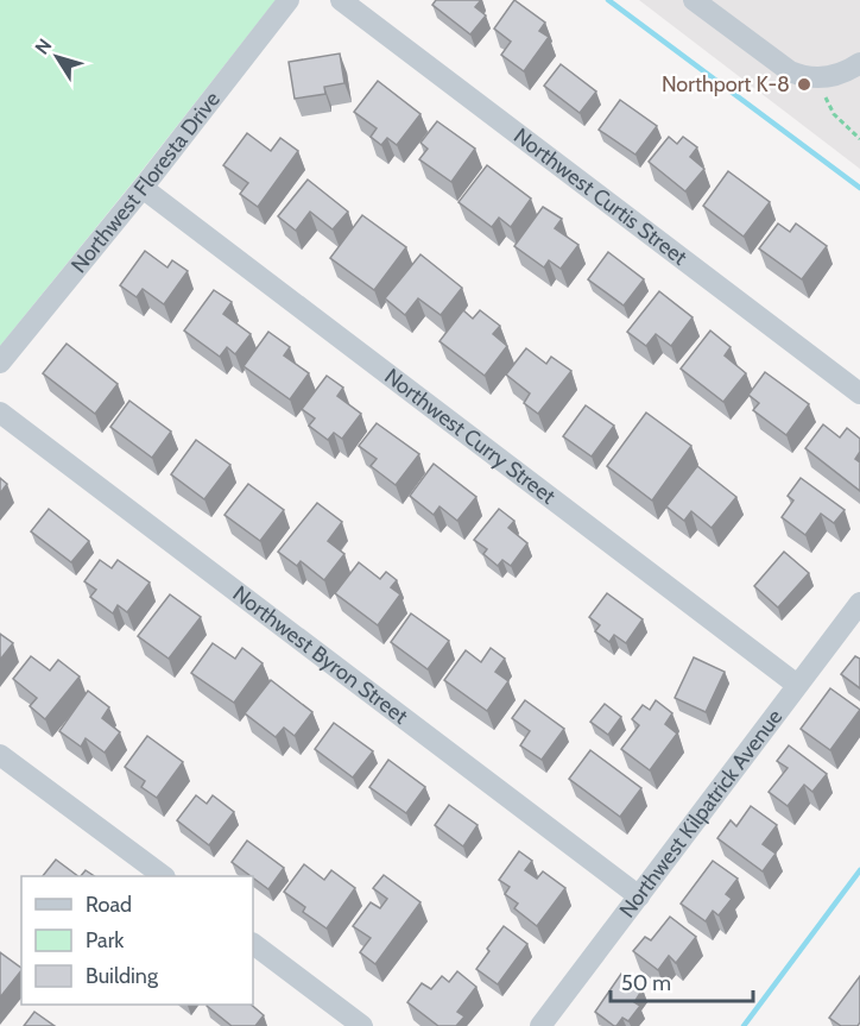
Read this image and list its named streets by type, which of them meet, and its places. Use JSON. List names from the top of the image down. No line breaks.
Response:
{"streets":{"street":["Northwest Floresta Drive","Northwest Curtis Street","Northwest Curry Street","Northwest Byron Street","Northwest Kilpatrick Avenue"]},"crossings":[["Northwest Floresta Drive","Northwest Curry Street"],["Northwest Curry Street","Northwest Kilpatrick Avenue"],["Northwest Byron Street","Northwest Kilpatrick Avenue"]],"places":["Northport K-8"],"legend":["Road","Park","Building"],"scale_bar":"50 m","north":"top left"}
